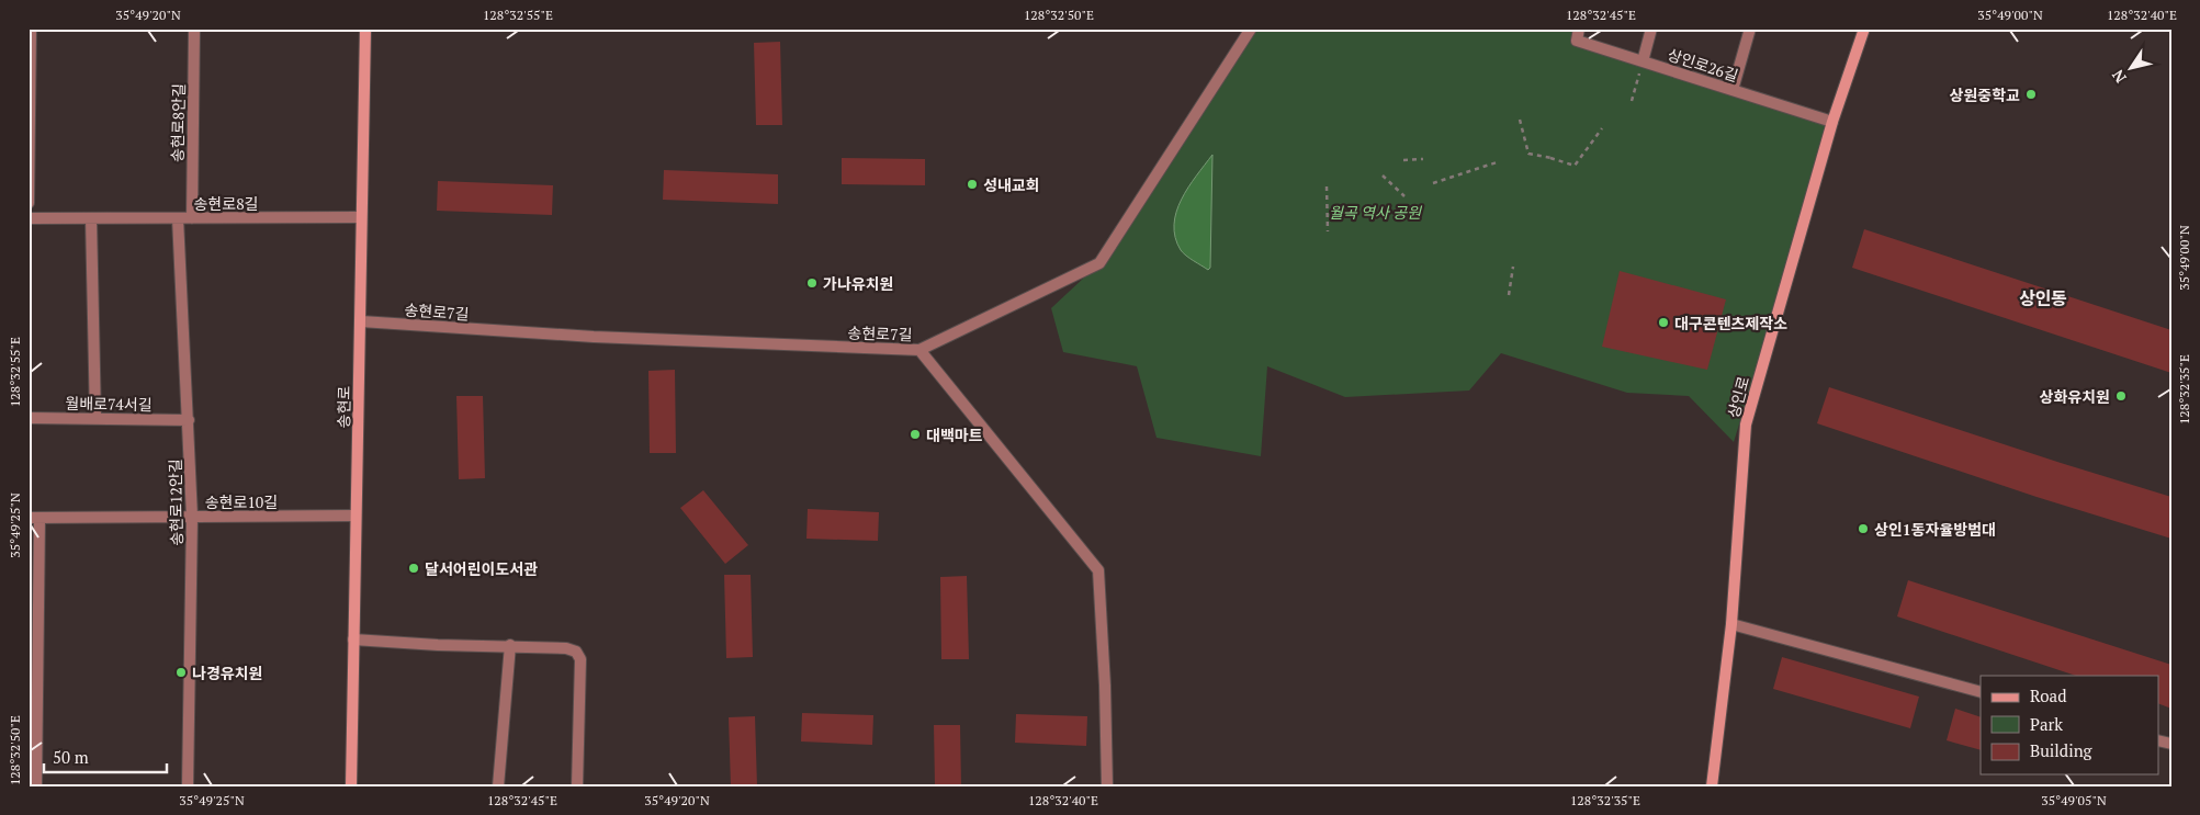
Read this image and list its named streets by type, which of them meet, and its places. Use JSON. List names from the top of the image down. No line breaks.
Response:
{"streets":{"main road":["상인로","송현로"],"street":["상인로26길","송현로8안길","송현로8길","송현로7길","월배로74서길","송현로10길","송현로12안길"]},"crossings":[["상인로26길","상인로"],["송현로8안길","송현로8길"],["송현로8길","송현로"],["송현로8길","송현로12안길"],["송현로7길","송현로"],["월배로74서길","송현로12안길"],["송현로","송현로10길"],["송현로10길","송현로12안길"]],"districts":["상인동"],"parks":["월곡 역사 공원"],"places":["상원중학교","성내교회","가나유치원","대구콘텐츠제작소","상화유치원","대백마트","상인1동자율방범대","달서어린이도서관","나경유치원"],"legend":["Road","Park","Building"],"scale_bar":"50 m","north":"bottom left","coordinates":["35°49'20\"N","128°32'55\"E","128°32'50\"E","128°32'45\"E","35°49'00\"N","128°32'40\"E","128°32'35\"E","35°49'25\"N","35°49'05\"N"]}
